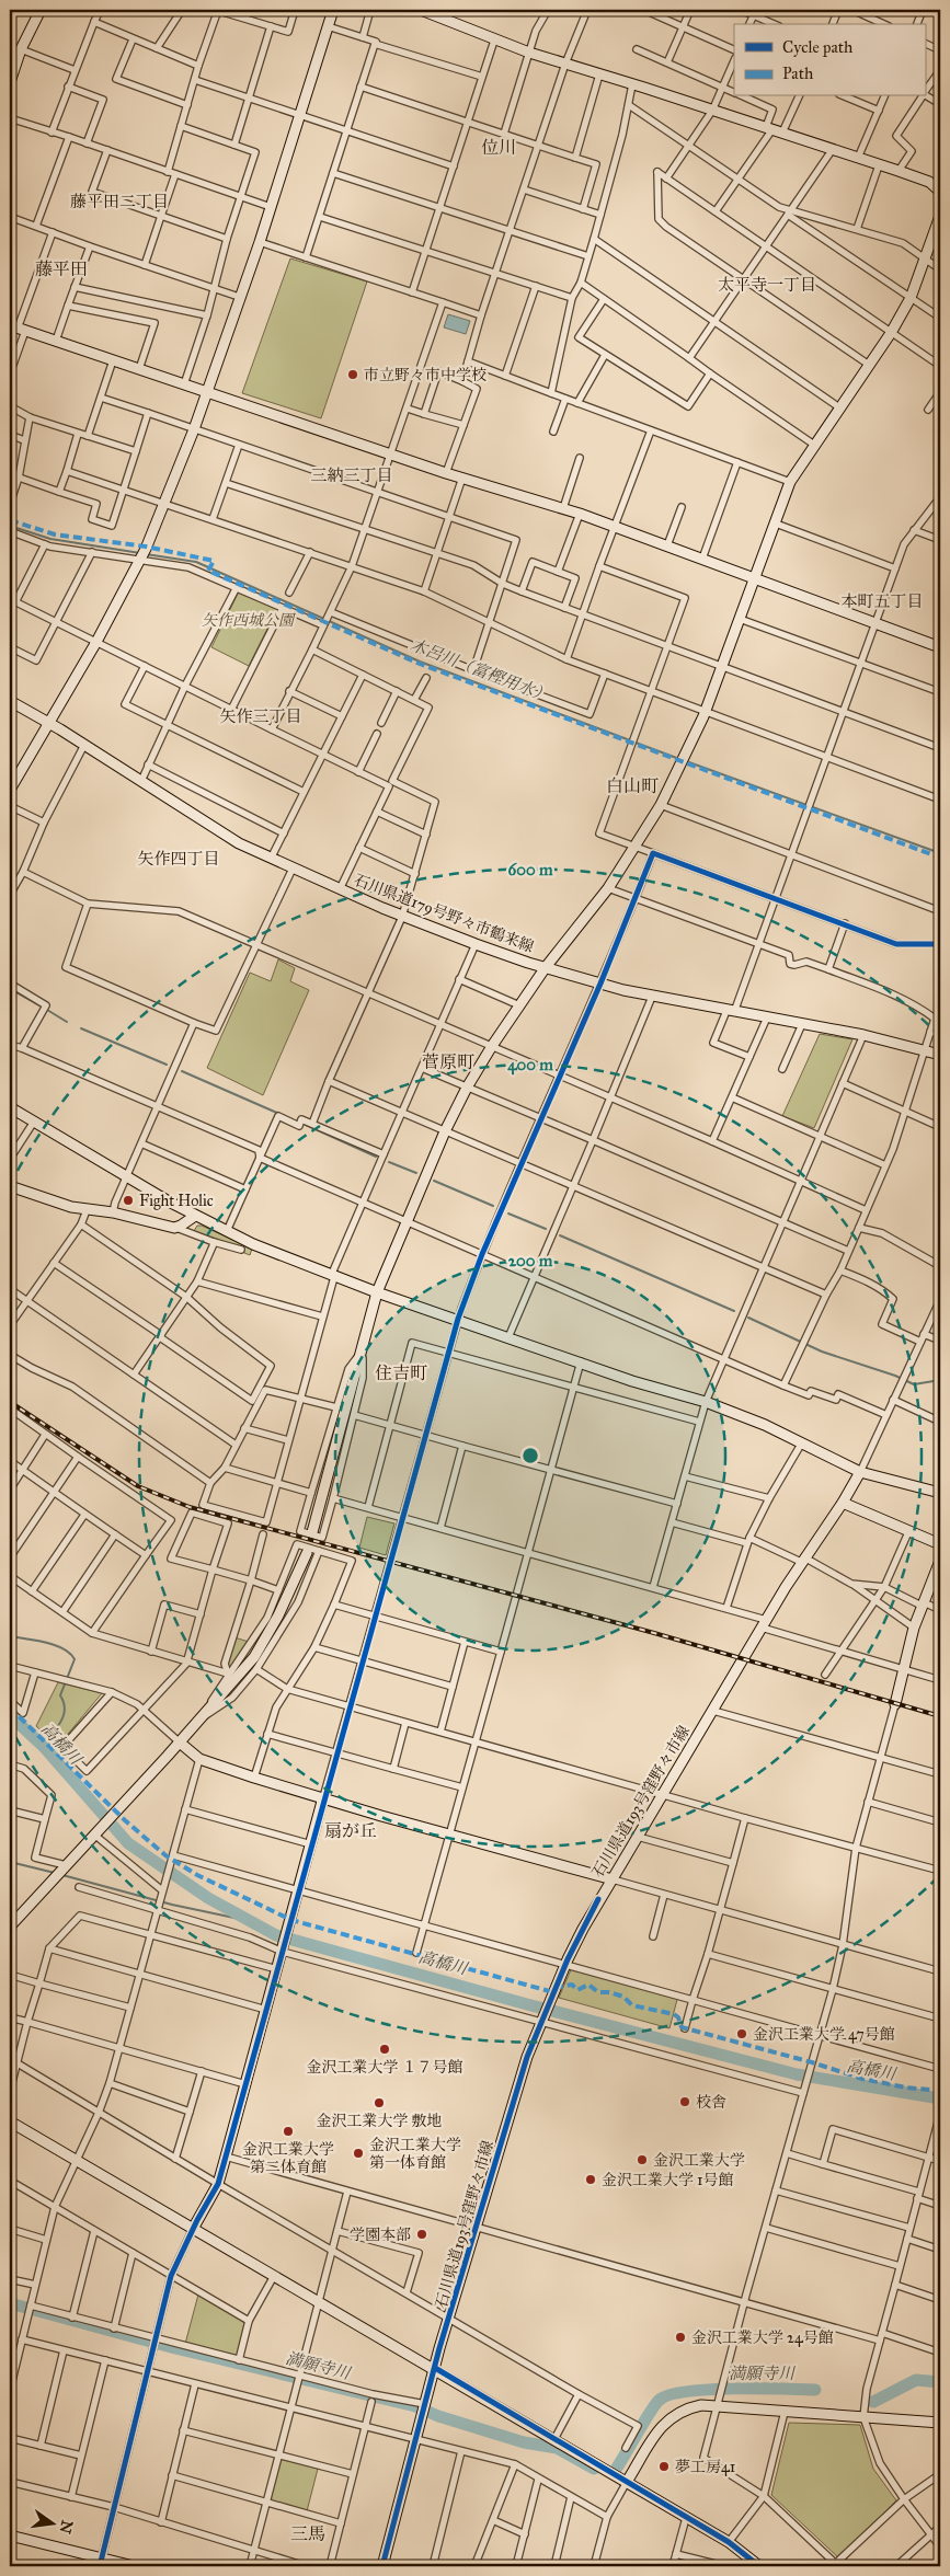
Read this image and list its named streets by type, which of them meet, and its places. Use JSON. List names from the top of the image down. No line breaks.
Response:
{"streets":{"street":["石川県道179号野々市鶴来線","石川県道193号窪野々市線"]},"districts":["位川","藤平田二丁目","藤平田","太平寺一丁目","三納三丁目","本町五丁目","矢作三丁目","白山町","矢作四丁目","菅原町","住吉町","扇が丘","三馬"],"water":["木呂川（富樫用水）","高橋川","満願寺川"],"parks":["矢作西城公園"],"places":["市立野々市中学校","Fight Holic","金沢工業大学 47号館","金沢工業大学 １７号館","校舎","金沢工業大学 敷地","金沢工業大学 第二体育館","金沢工業大学 第一体育館","金沢工業大学","金沢工業大学 1号館","学園本部","金沢工業大学 24号館","夢工房41"],"legend":["Cycle path","Path"],"north":"right","rings":["600 m","400 m","200 m"]}
